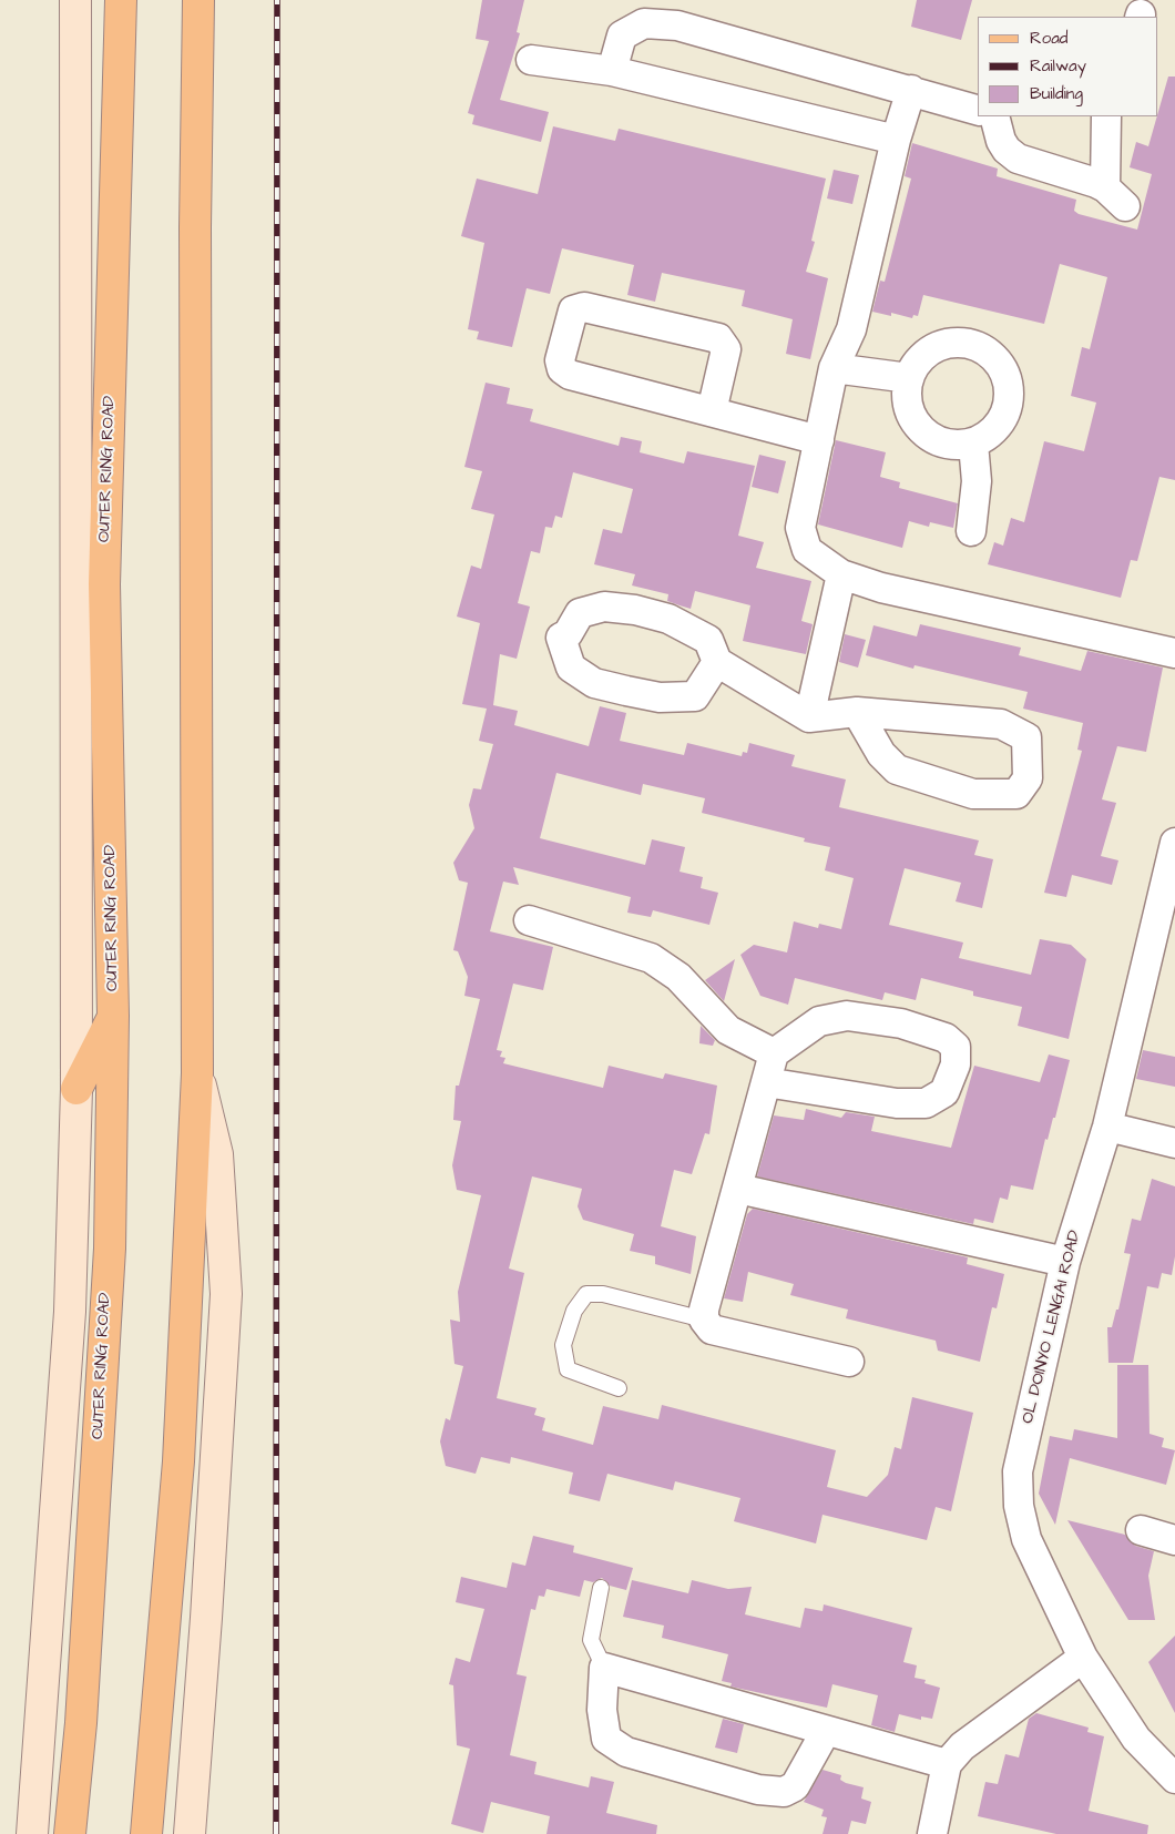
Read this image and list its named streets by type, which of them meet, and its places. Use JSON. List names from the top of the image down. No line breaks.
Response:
{"streets":{"main road":["OUTER RING ROAD"],"street":["OL DOINYO LENGAI ROAD"]},"legend":["Road","Railway","Building"]}
